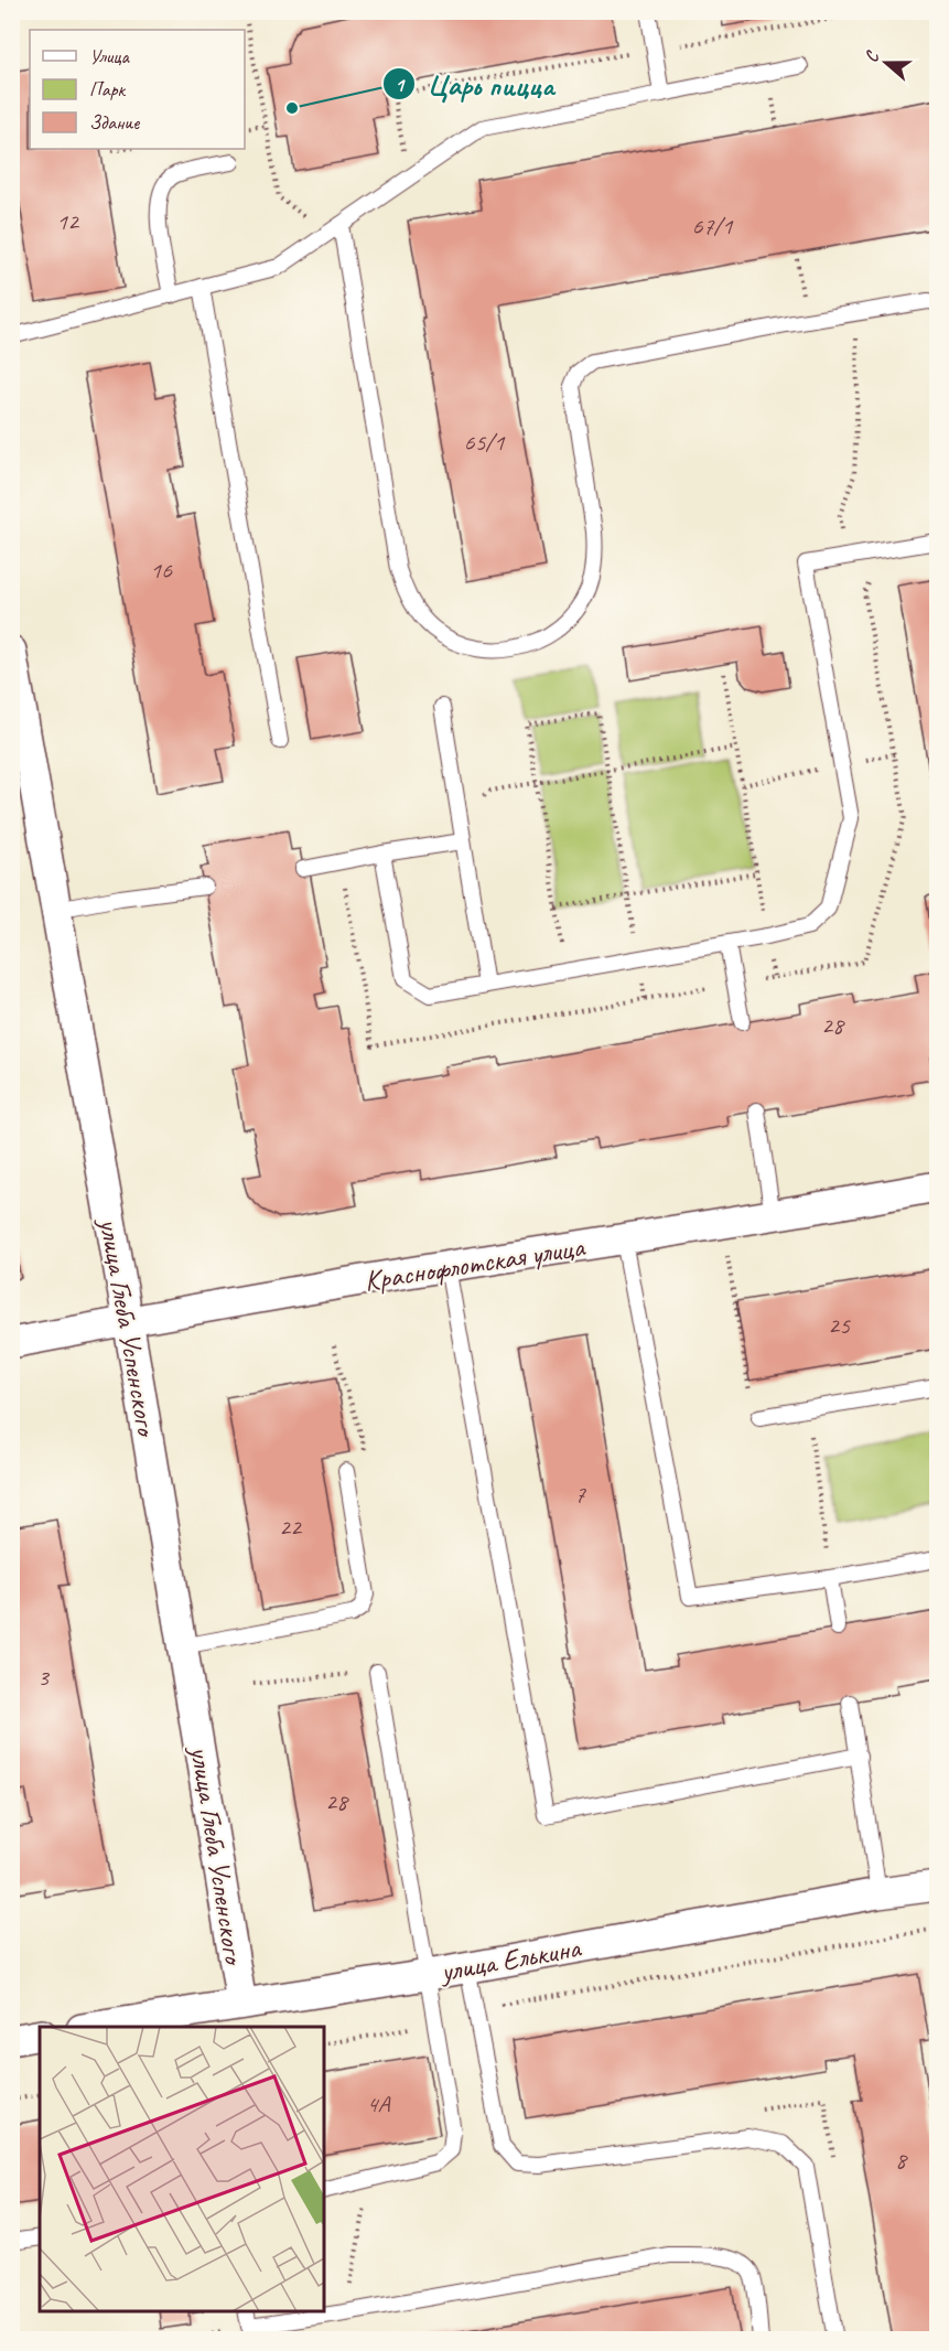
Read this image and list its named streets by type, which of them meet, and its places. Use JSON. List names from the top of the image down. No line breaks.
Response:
{"streets":{"street":["Краснофлотская улица","улица Глеба Успенского","улица Елькина"]},"crossings":[["Краснофлотская улица","улица Глеба Успенского"],["улица Глеба Успенского","улица Елькина"]],"places":["Царь пицца"],"house_numbers":["12","67/1","65/1","16","28","25","7","22","3","28","4А","8"],"legend":["Улица","Парк","Здание"],"north":"left"}
